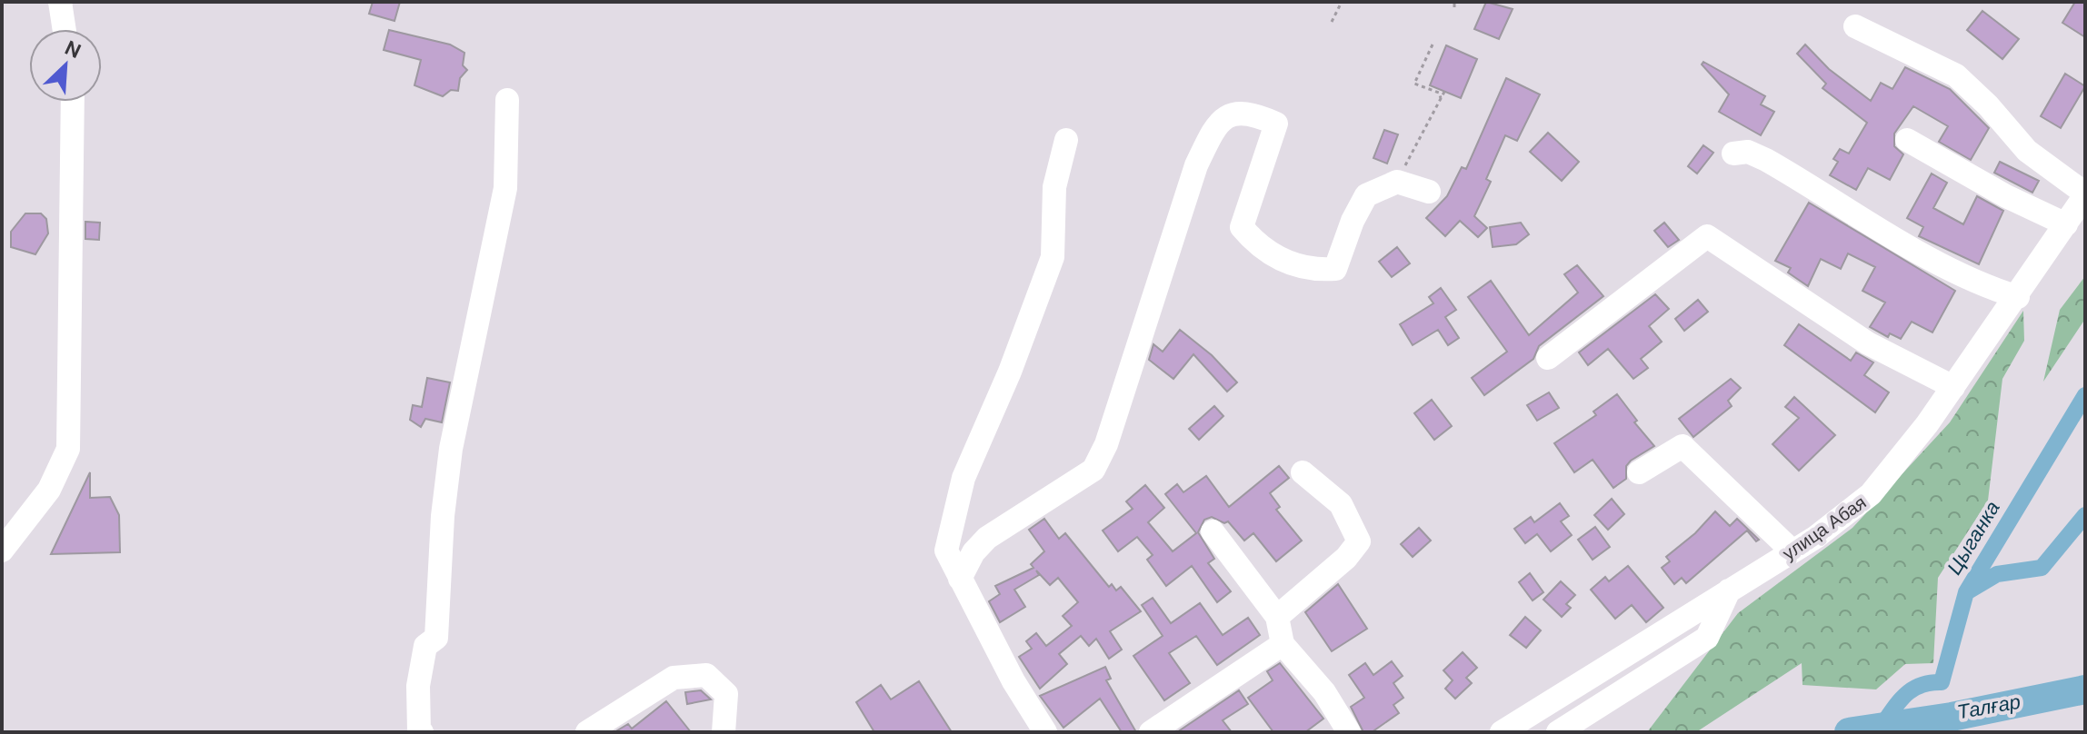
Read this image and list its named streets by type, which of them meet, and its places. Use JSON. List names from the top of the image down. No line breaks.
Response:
{"streets":{"street":["улица Абая"]},"water":["Цыганка","Талғар"],"north":"top right"}
